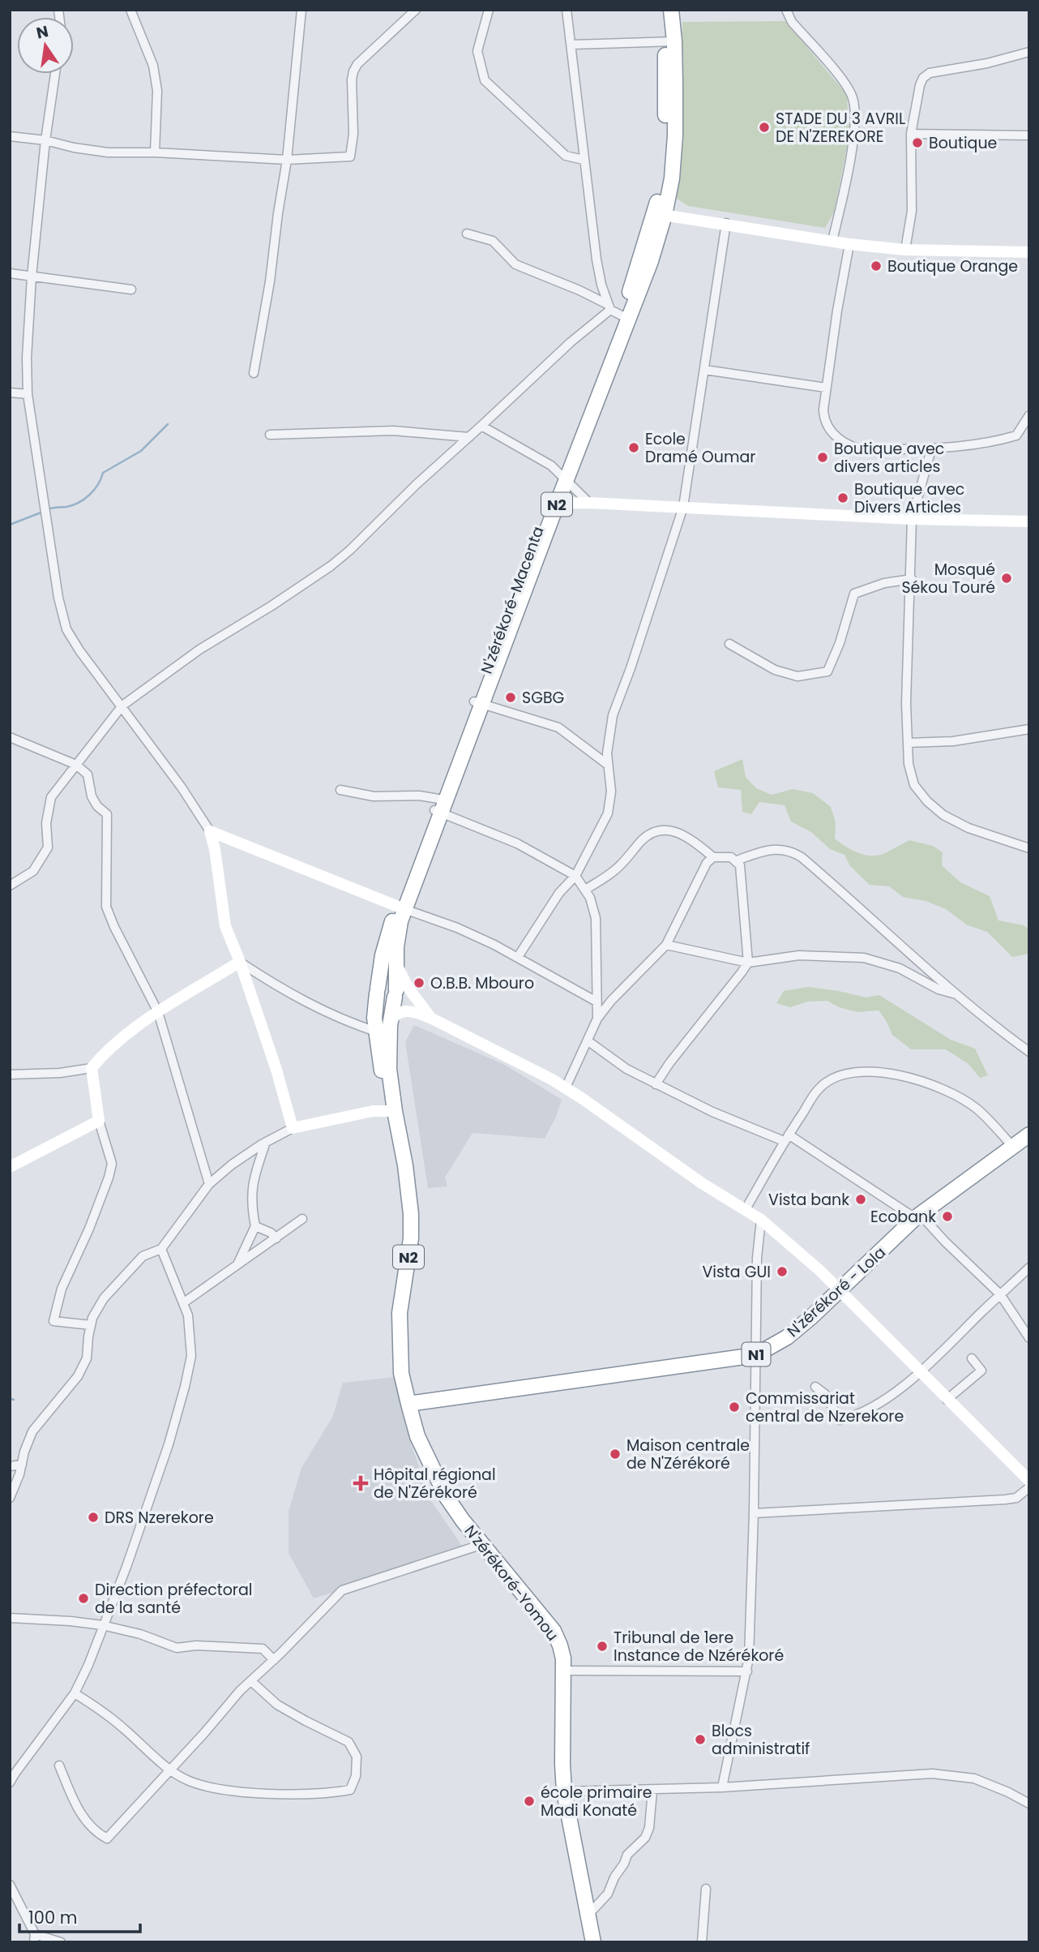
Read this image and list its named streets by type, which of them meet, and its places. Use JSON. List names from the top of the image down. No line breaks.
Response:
{"streets":{"highway":["N2","N'zérékoré - Lola","N1","N'zérékoré-Yomou"]},"crossings":[["N2","N'zérékoré - Lola"],["N2","N'zérékoré-Yomou"],["N'zérékoré - Lola","N'zérékoré-Yomou"]],"places":{"other":["STADE DU 3 AVRIL DE N'ZEREKORE","Boutique","Boutique Orange","Ecole Dramé Oumar","Boutique avec divers articles","Boutique avec Divers Articles","Mosqué Sékou Touré","SGBG","O.B.B. Mbouro","Vista bank","Ecobank","Vista GUI","Commissariat central de Nzerekore","Maison centrale de N'Zérékoré","DRS Nzerekore","Direction préfectoral de la santé","Tribunal de 1ere Instance de Nzérékoré","Blocs administratif","école primaire Madi Konaté"],"health":["Hôpital régional de N'Zérékoré"]},"scale_bar":"100 m","north":"top"}
